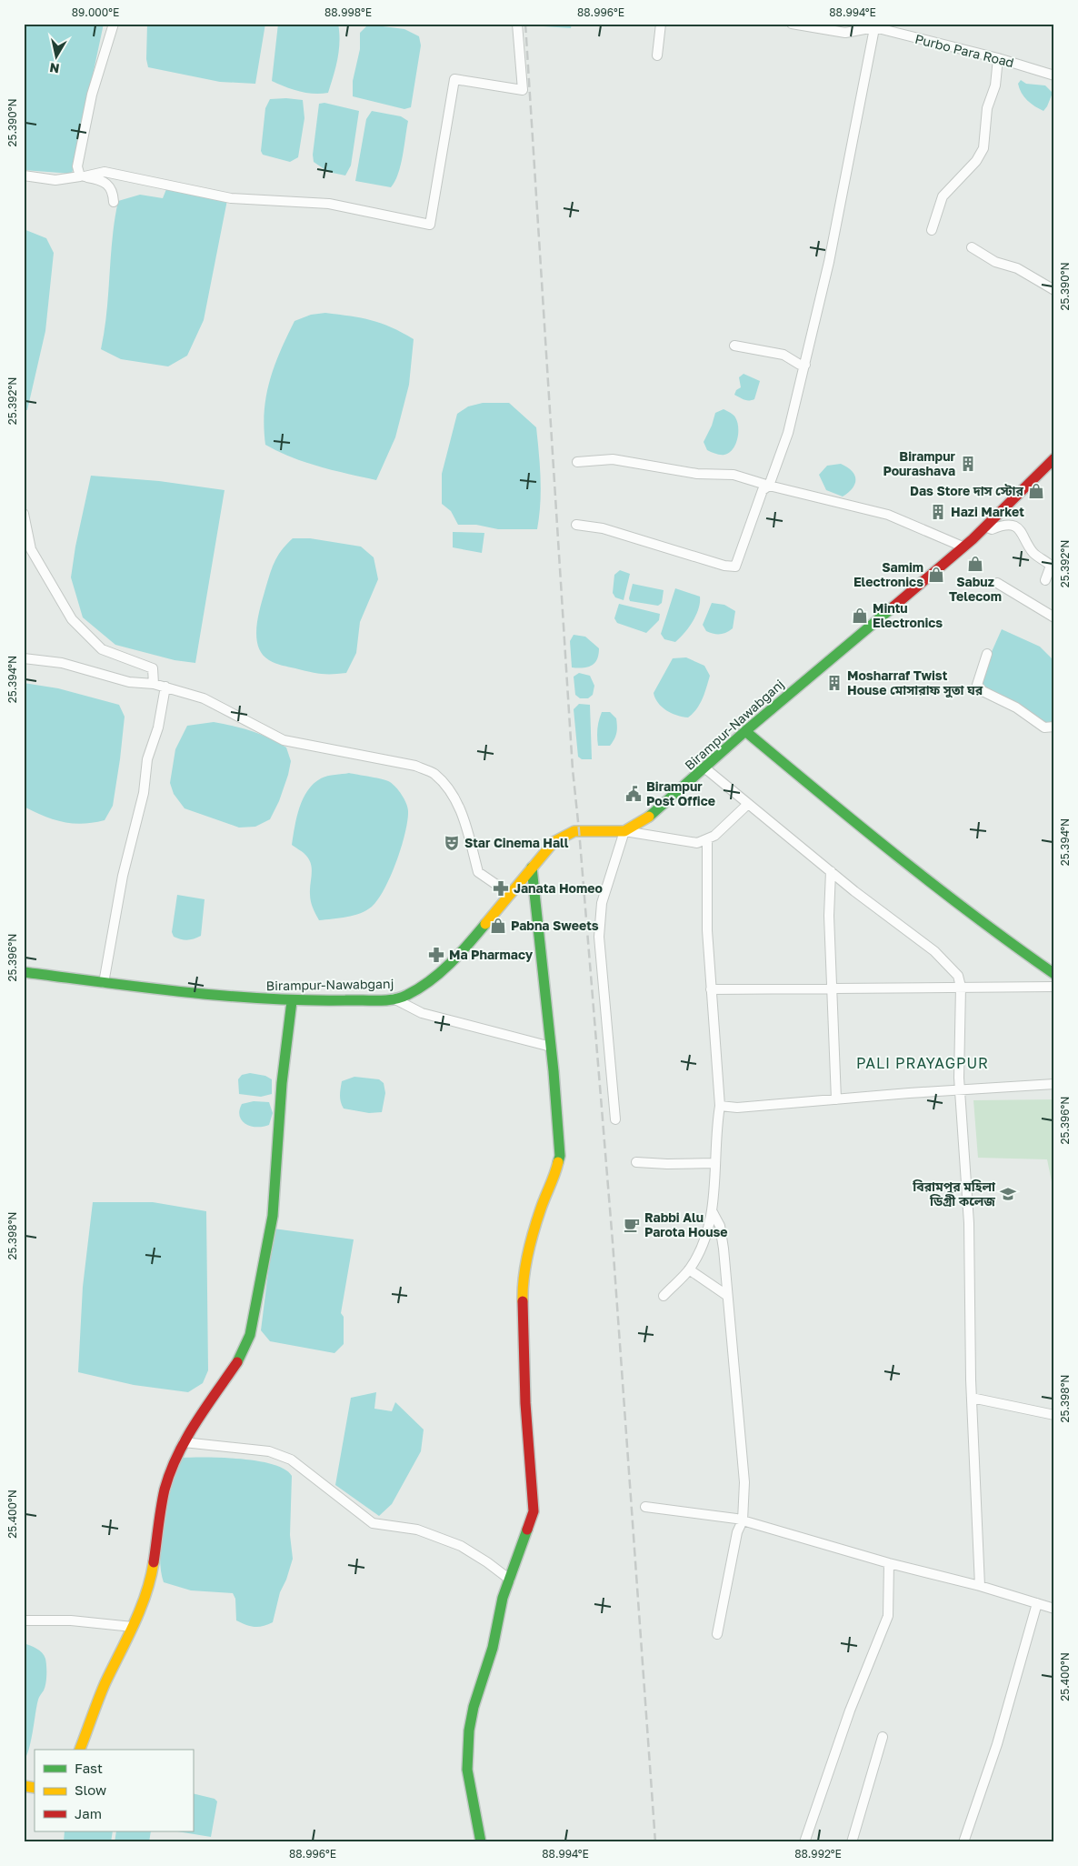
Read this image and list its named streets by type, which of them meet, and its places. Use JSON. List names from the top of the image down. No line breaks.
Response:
{"streets":{"street":["Purbo Para Road","Birampur-Nawabganj"]},"districts":["PALI PRAYAGPUR"],"places":{"building":["Birampur Pourashava","Hazi Market","Mosharraf Twist House মোসারাফ সুতা ঘর"],"shop":["Das Store দাস স্টোর","Sabuz Telecom","Samim Electronics","Mintu Electronics","Pabna Sweets"],"public building":["Birampur Post Office"],"theatre":["Star Cinema Hall"],"pharmacy":["Janata Homeo","Ma Pharmacy"],"school or university":["বিরামপুর মহিলা ডিগ্রী কলেজ"],"cafe":["Rabbi Alu Parota House"]},"legend":["Fast","Slow","Jam"],"north":"bottom","coordinates":["89.000°E","88.998°E","88.996°E","88.994°E","25.390°N","25.392°N","25.394°N","25.396°N","25.398°N","25.400°N","88.992°E"]}
